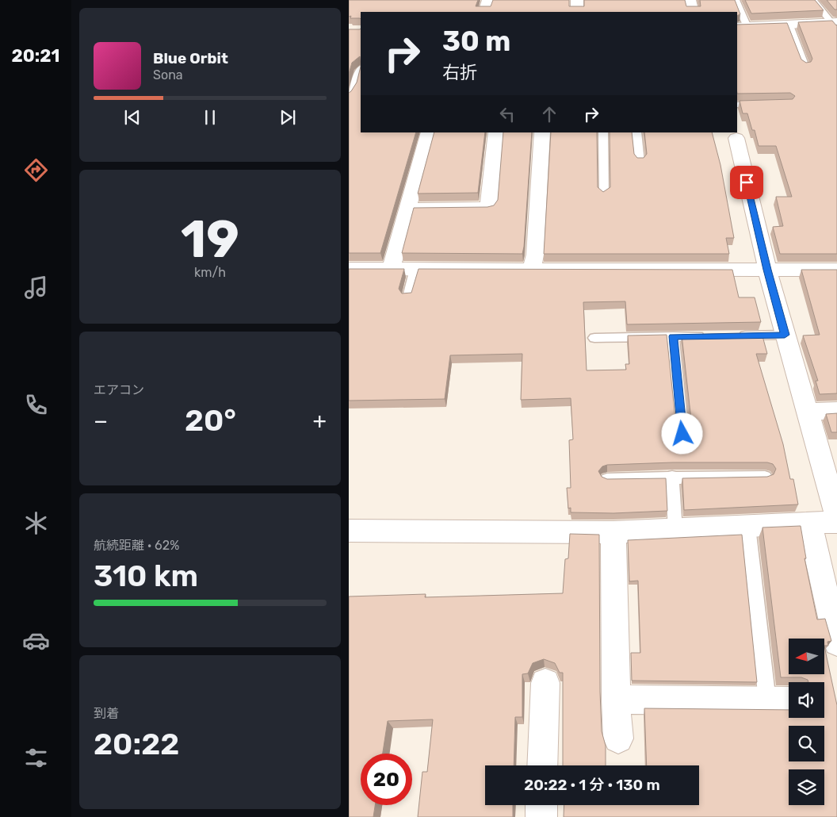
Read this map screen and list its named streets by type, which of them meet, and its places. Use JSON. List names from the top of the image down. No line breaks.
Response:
{"north":"left","page":{"tabs":"20:21","turn":["30 m","右折"],"song":["Blue Orbit","Sona"],"tile":[["19","km/h"],"エアコン",["航続距離 · 62%","310 km"],["到着","20:22"]],"heat":["−","20°","+"],"limit":"20","trip":"20:22 · 1 分 · 130 m"}}
